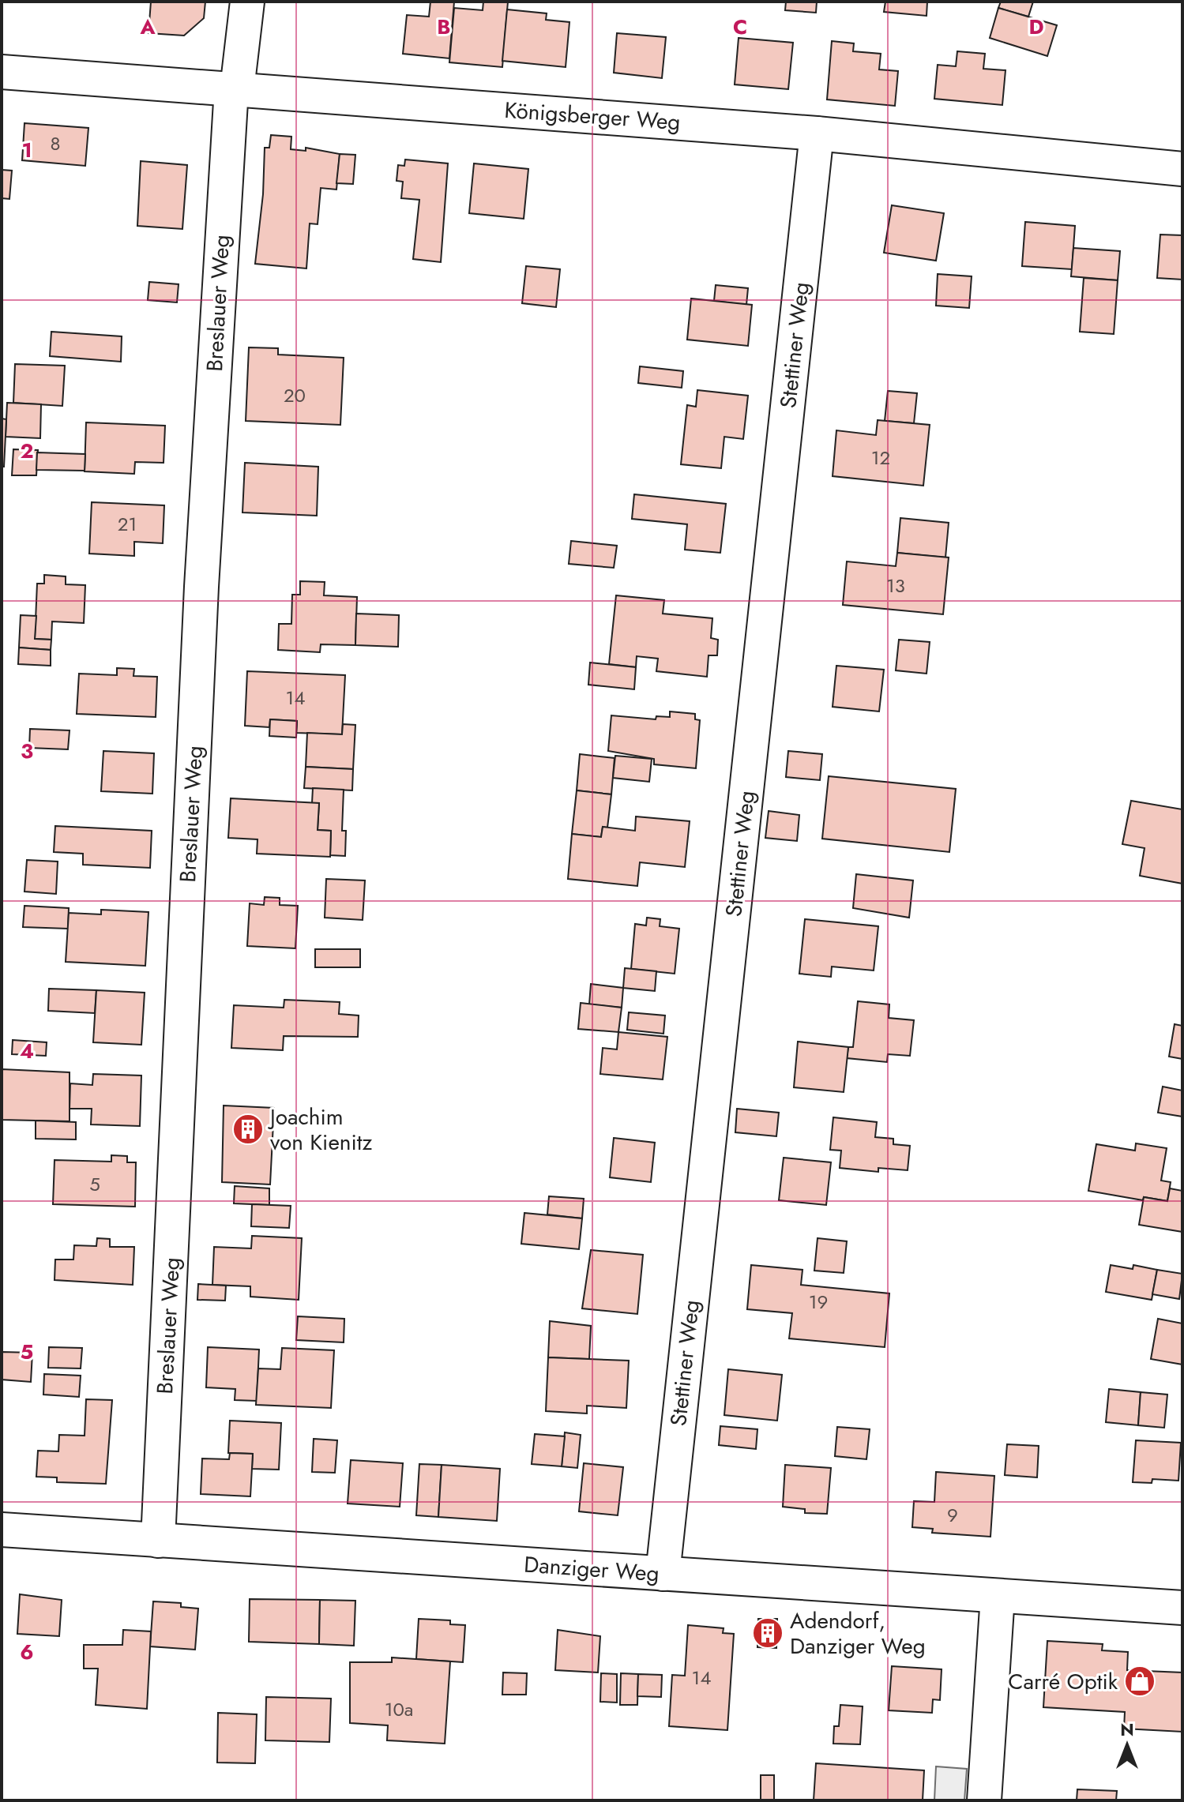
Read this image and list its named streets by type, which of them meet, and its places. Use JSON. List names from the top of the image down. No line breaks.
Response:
{"streets":{"street":["Königsberger Weg","Breslauer Weg","Stettiner Weg","Danziger Weg"]},"crossings":[["Königsberger Weg","Breslauer Weg"],["Königsberger Weg","Stettiner Weg"],["Breslauer Weg","Danziger Weg"],["Stettiner Weg","Danziger Weg"]],"places":{"building":["Joachim von Kienitz","Adendorf, Danziger Weg"],"shop":["Carré Optik"]},"house_numbers":["8","20","12","21","13","14","5","19","9","14","10a"],"north":"top","grid":{"columns":["A","B","C","D"],"rows":["1","2","3","4","5","6"]}}
